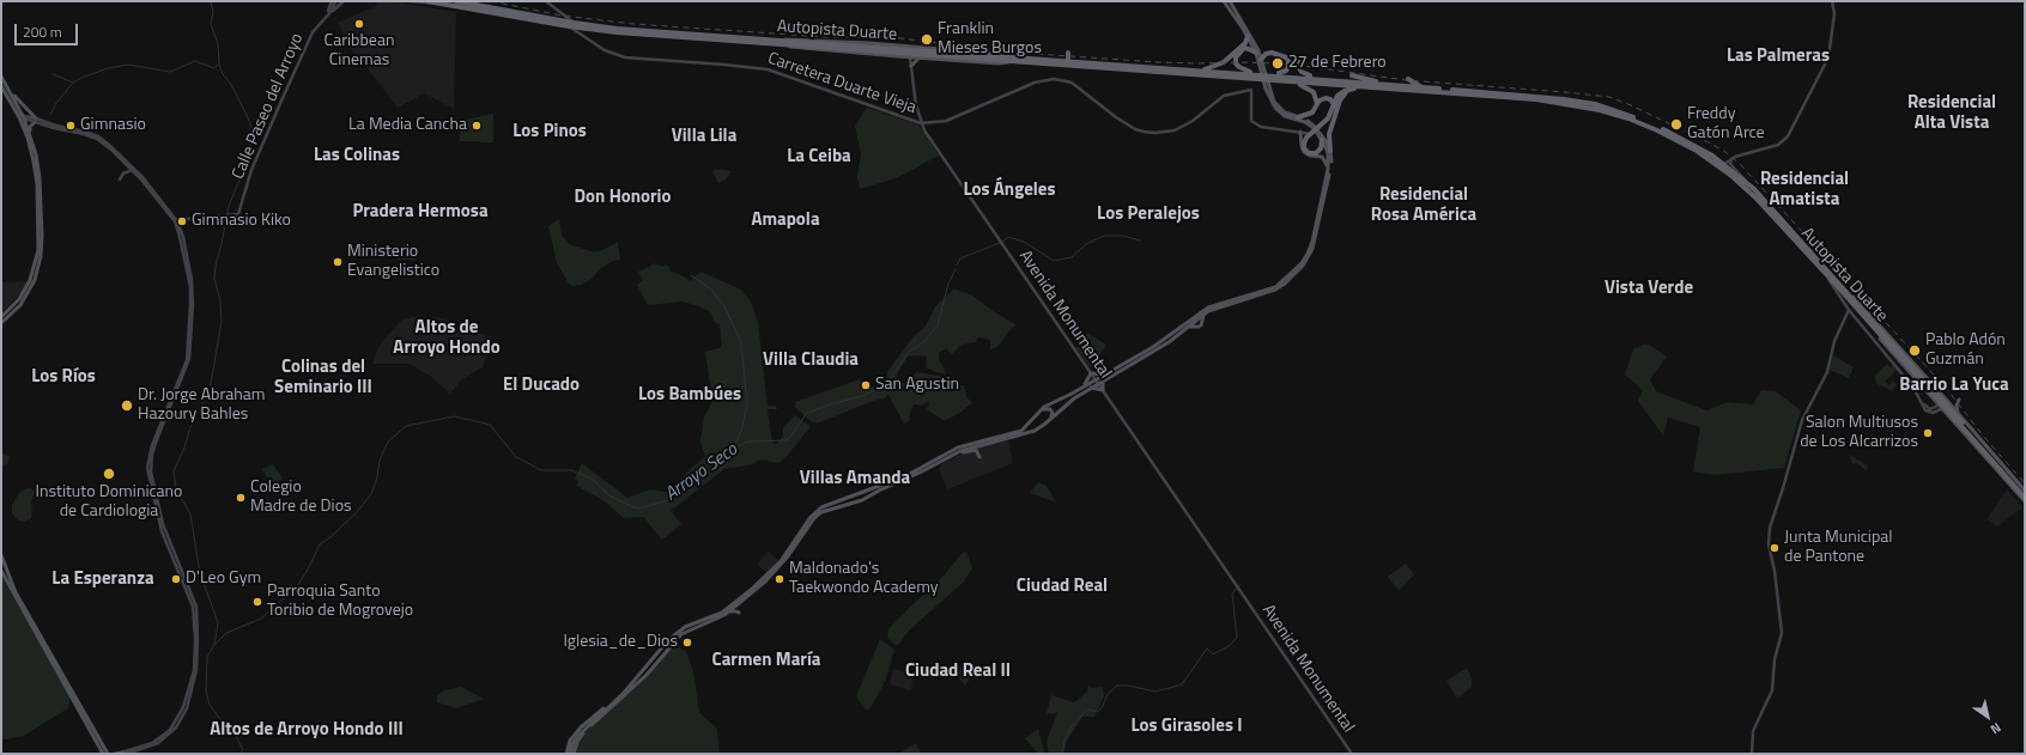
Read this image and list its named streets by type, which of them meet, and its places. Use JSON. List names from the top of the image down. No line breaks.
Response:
{"streets":{"highway":["Autopista Duarte"],"main road":["Carretera Duarte Vieja","Calle Paseo del Arroyo","Avenida Monumental"]},"crossings":[["Autopista Duarte","Carretera Duarte Vieja"],["Autopista Duarte","Avenida Monumental"],["Carretera Duarte Vieja","Avenida Monumental"]],"districts":["Las Palmeras","Residencial Alta Vista","Los Pinos","Villa Lila","Las Colinas","La Ceiba","Residencial Amatista","Los Ángeles","Residencial Rosa América","Don Honorio","Pradera Hermosa","Los Peralejos","Amapola","Vista Verde","Altos de Arroyo Hondo","Villa Claudia","Colinas del Seminario III","Los Ríos","El Ducado","Barrio La Yuca","Los Bambúes","Villas Amanda","La Esperanza","Ciudad Real","Carmen María","Ciudad Real II","Los Girasoles I","Altos de Arroyo Hondo III"],"water":["Arroyo Seco"],"places":["Caribbean Cinemas","Franklin Mieses Burgos","27 de Febrero","Freddy Gatón Arce","Gimnasio","La Media Cancha","Gimnasio Kiko","Ministerio Evangelistico","Pablo Adón Guzmán","San Agustin","Dr. Jorge Abraham Hazoury Bahles","Salon Multiusos de Los Alcarrizos","Instituto Dominicano de Cardiologia","Colegio Madre de Dios","Junta Municipal de Pantone","D'Leo Gym","Maldonado's Taekwondo Academy","Parroquia Santo Toribio de Mogrovejo","Iglesia_de_Dios"],"scale_bar":"200 m","north":"bottom right"}
